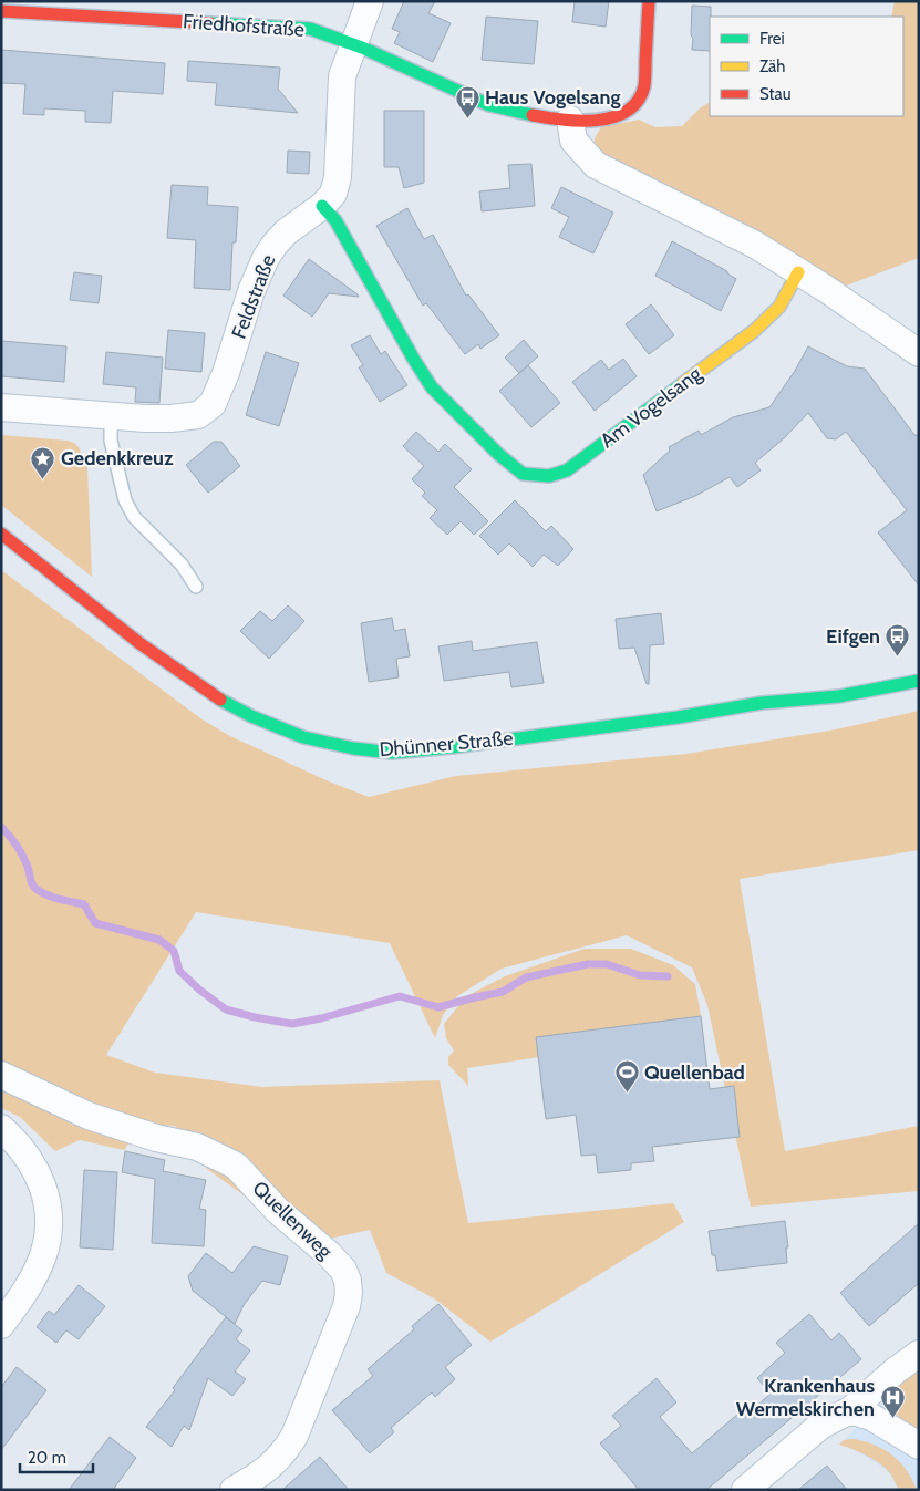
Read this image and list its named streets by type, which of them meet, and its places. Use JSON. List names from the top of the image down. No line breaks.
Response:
{"streets":{"street":["Friedhofstraße","Feldstraße","Am Vogelsang","Dhünner Straße","Quellenweg"]},"crossings":[["Friedhofstraße","Feldstraße"],["Feldstraße","Am Vogelsang"]],"places":{"bus stop":["Haus Vogelsang","Eifgen"],"place":["Gedenkkreuz"],"sports":["Quellenbad"],"hospital":["Krankenhaus Wermelskirchen"]},"legend":["Frei","Zäh","Stau"],"scale_bar":"20 m"}
